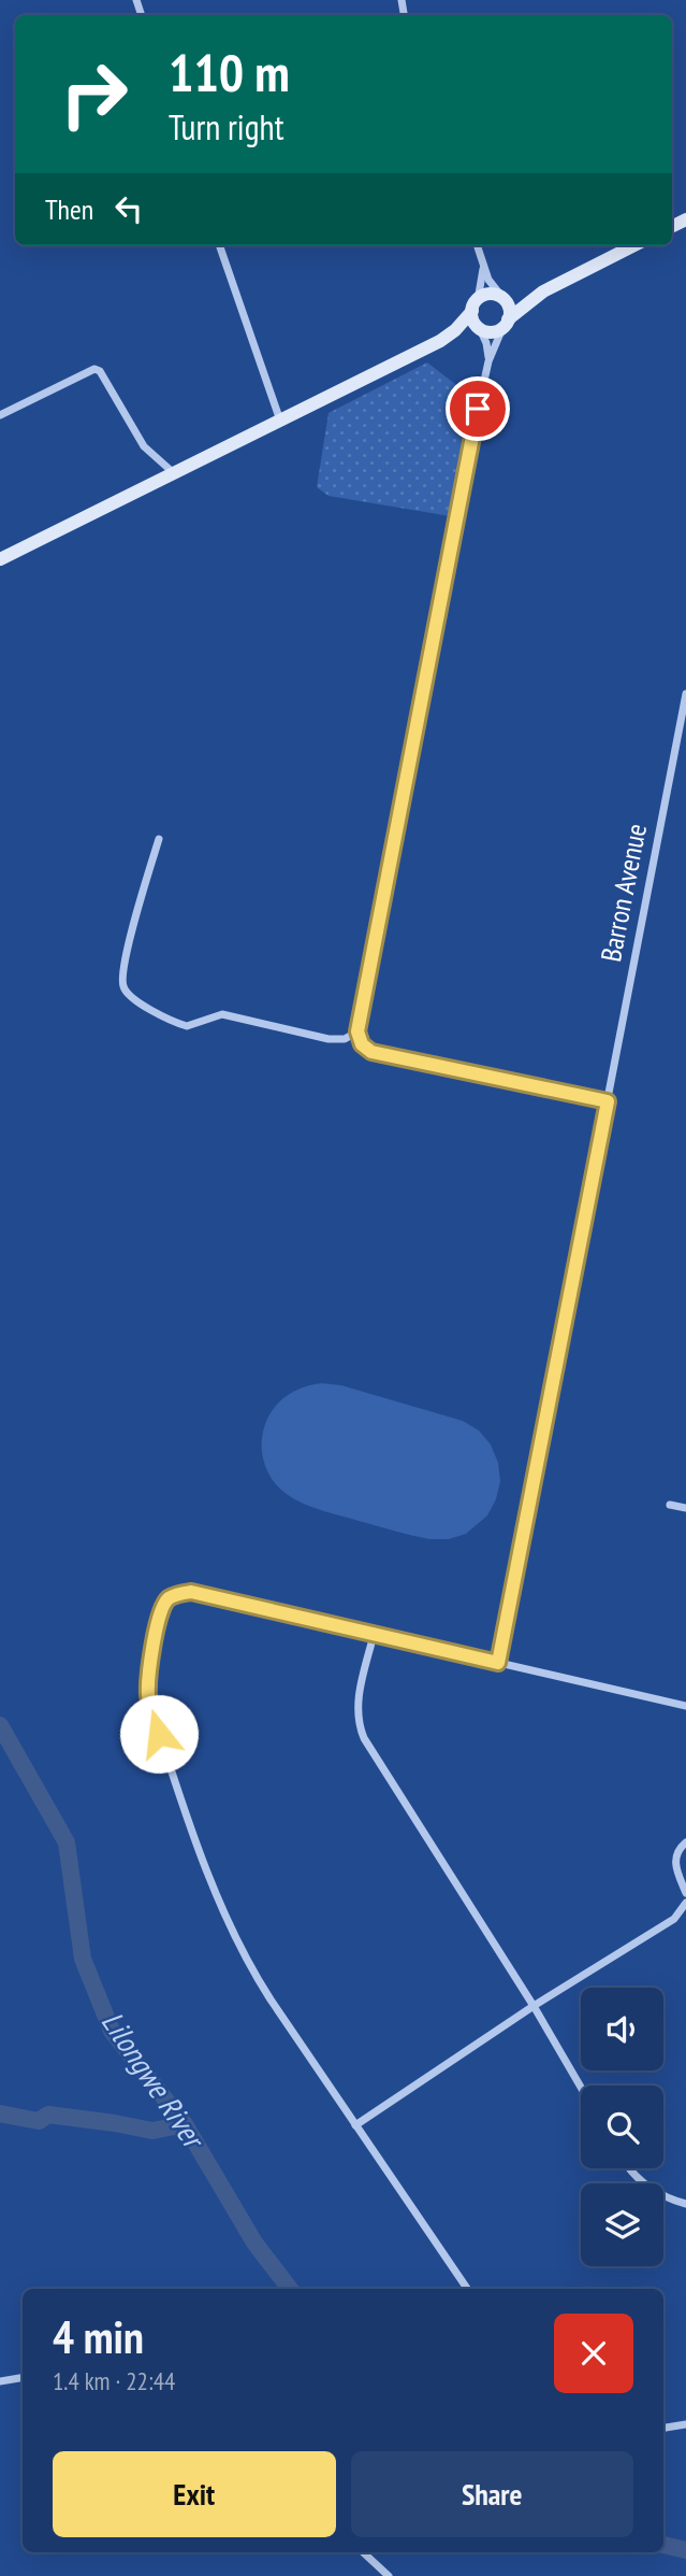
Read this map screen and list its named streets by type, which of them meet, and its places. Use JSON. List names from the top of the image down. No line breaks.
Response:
{"streets":{"street":["Barron Avenue"]},"water":["Lilongwe River"],"page":{"turn":["110 m","Turn right"],"then":"Then","heading":["4 min","1.4 km · 22:44"],"buttons":["Exit","Share"]}}
